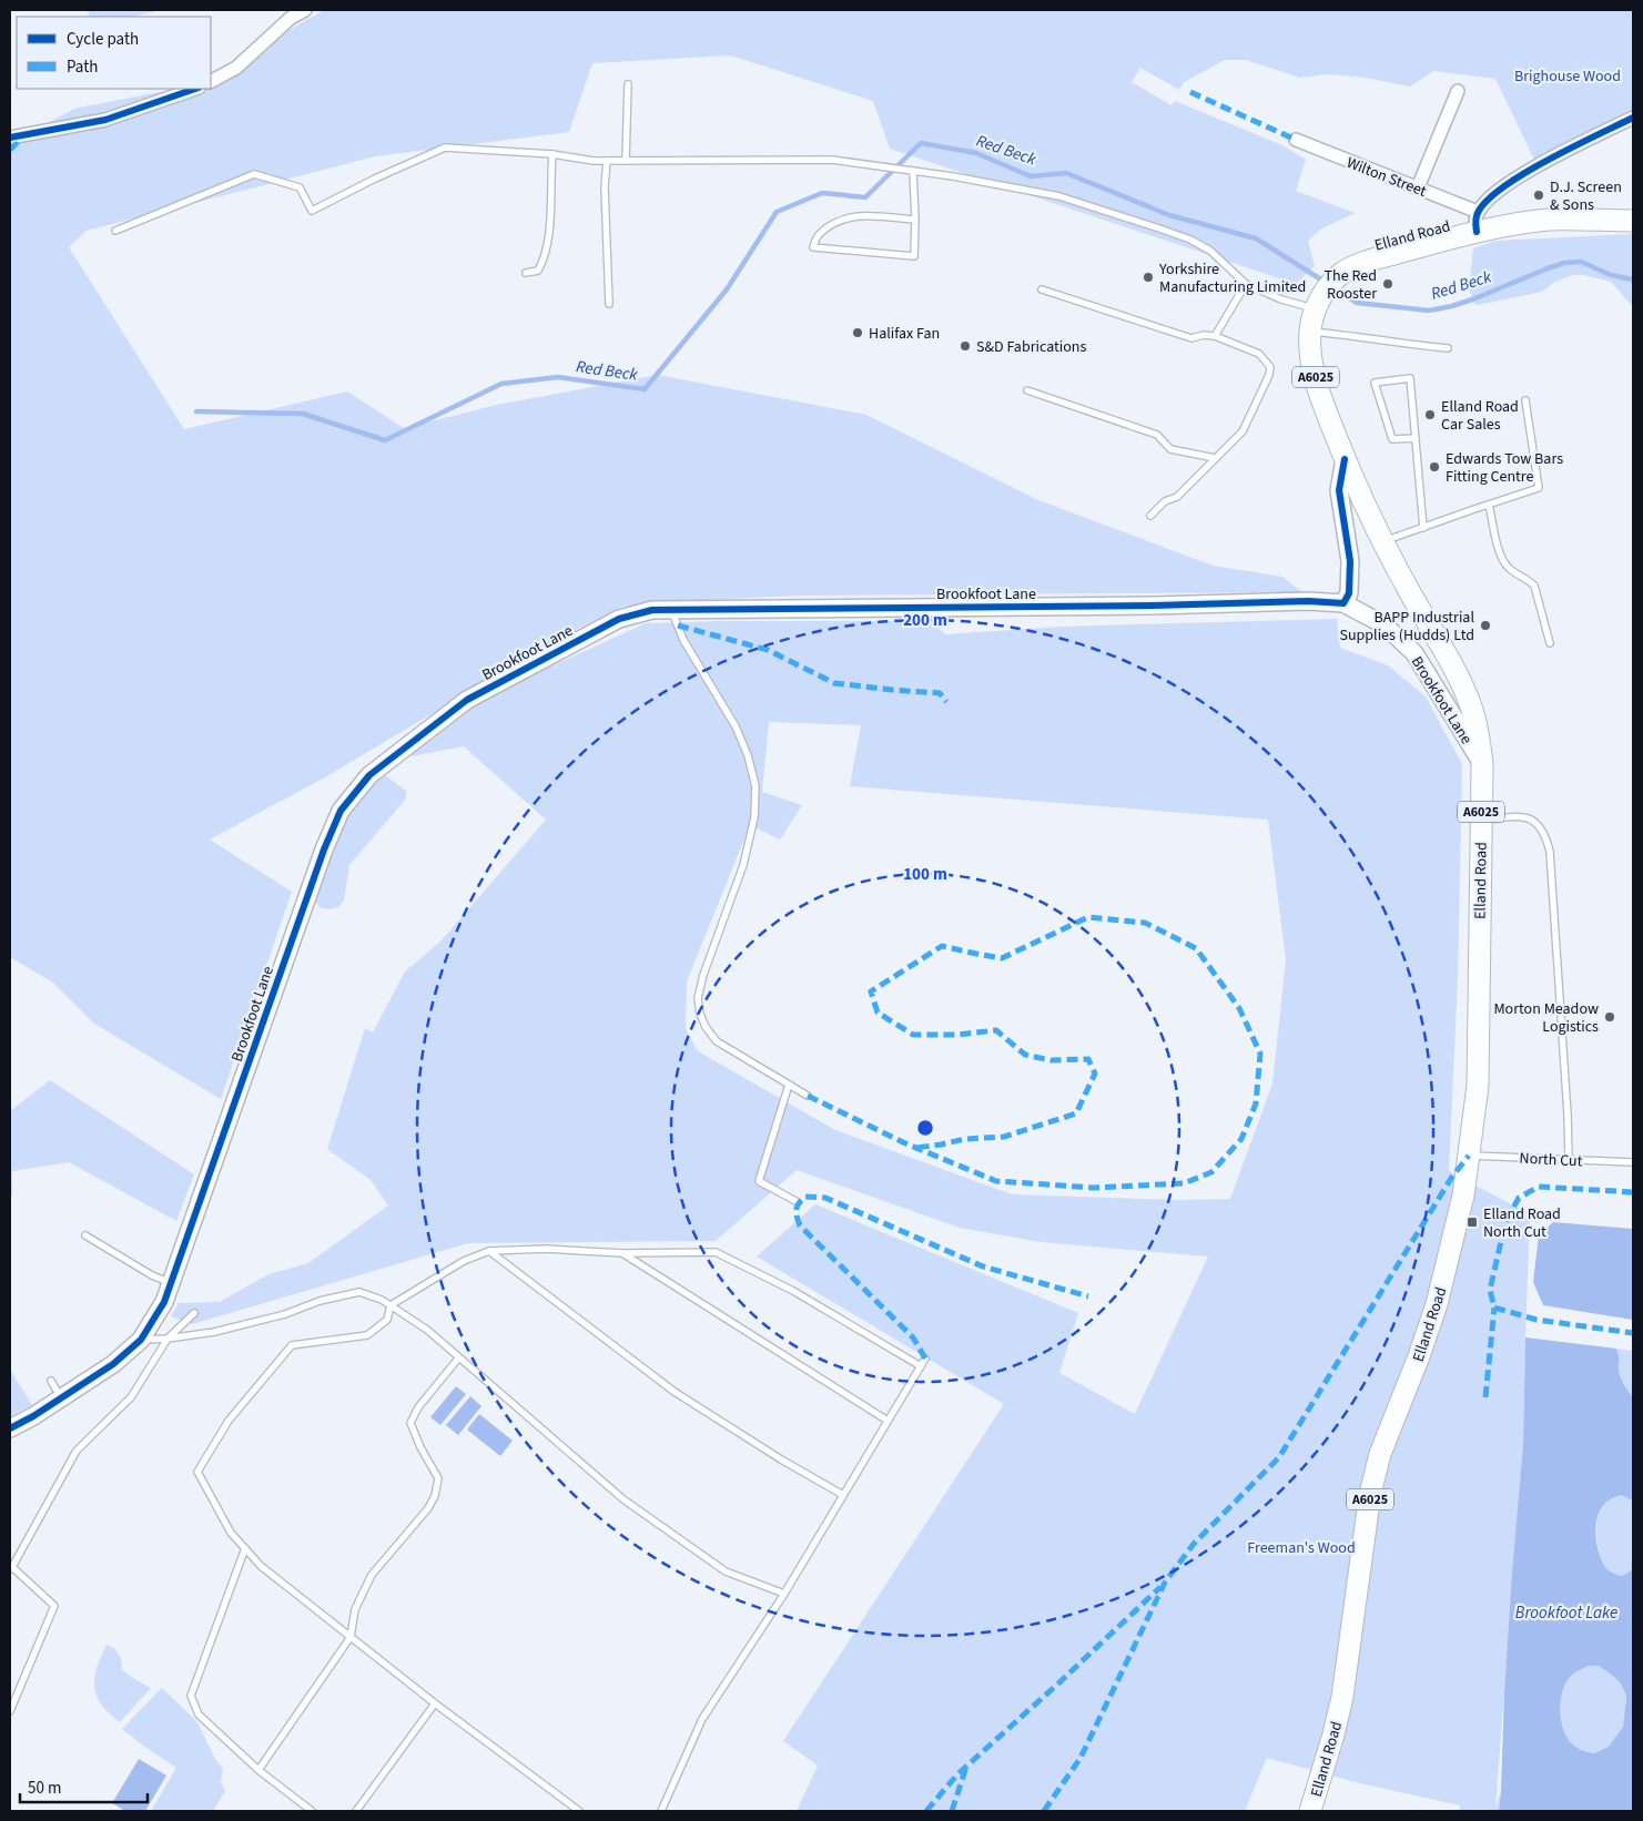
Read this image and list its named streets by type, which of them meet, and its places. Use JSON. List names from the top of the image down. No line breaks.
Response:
{"streets":{"main road":["Elland Road","A6025"],"street":["Wilton Street","Brookfoot Lane"],"lane":["North Cut"]},"crossings":[["Wilton Street","Elland Road"],["Elland Road","Brookfoot Lane"],["Elland Road","North Cut"]],"water":["Red Beck","Brookfoot Lake"],"parks":["Brighouse Wood","Freeman's Wood"],"places":{"other":["D.J. Screen & Sons","Yorkshire Manufacturing Limited","The Red Rooster","Halifax Fan","S&D Fabrications","Elland Road Car Sales","Edwards Tow Bars Fitting Centre","BAPP Industrial Supplies (Hudds) Ltd","Morton Meadow Logistics"],"transit":["Elland Road North Cut"]},"legend":["Cycle path","Path"],"scale_bar":"50 m","rings":["200 m","100 m"]}
